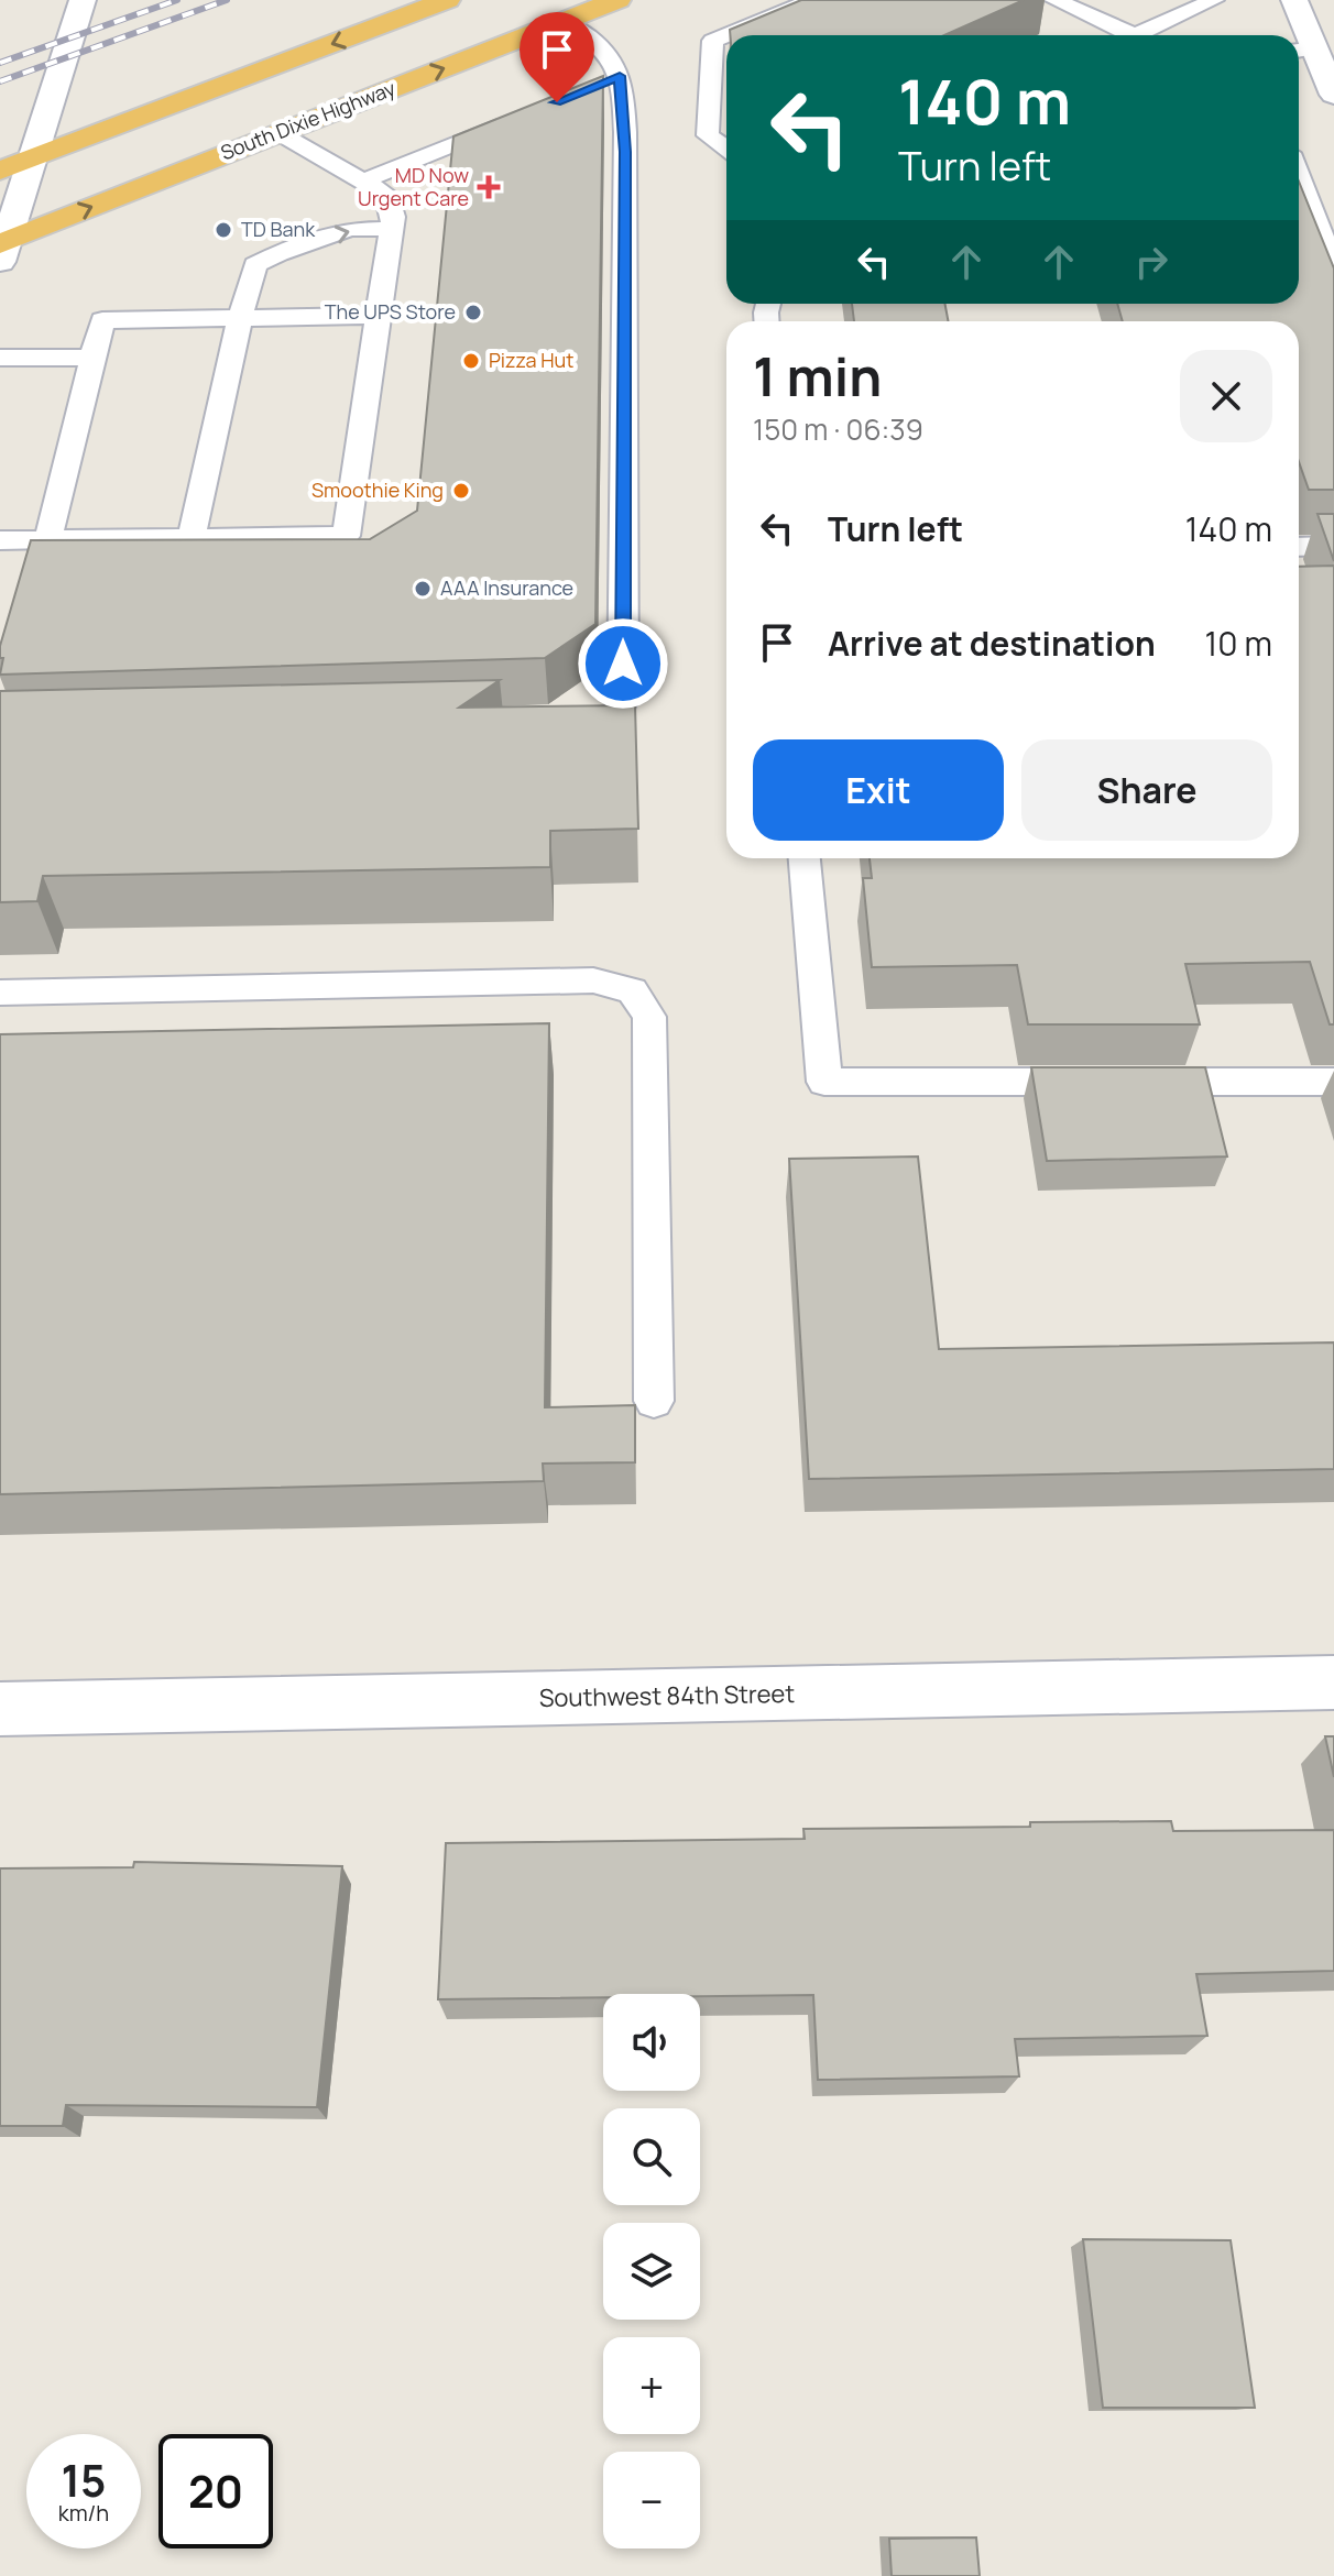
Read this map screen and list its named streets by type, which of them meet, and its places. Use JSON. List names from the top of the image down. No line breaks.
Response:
{"streets":{"highway":["South Dixie Highway"],"street":["Southwest 84th Street"]},"places":{"health":["MD Now Urgent Care"],"other":["TD Bank","The UPS Store","Pizza Hut","Smoothie King","AAA Insurance"]},"page":{"turn":["140 m","Turn left"],"heading":["1 min","150 m · 06:39"],"list":[{"name":"Turn left","value":"140 m"},{"name":"Arrive at destination","value":"10 m"}],"buttons":["Exit","Share"],"map_buttons":["+","−"],"speed":"15 km/h","limit":"20"}}
